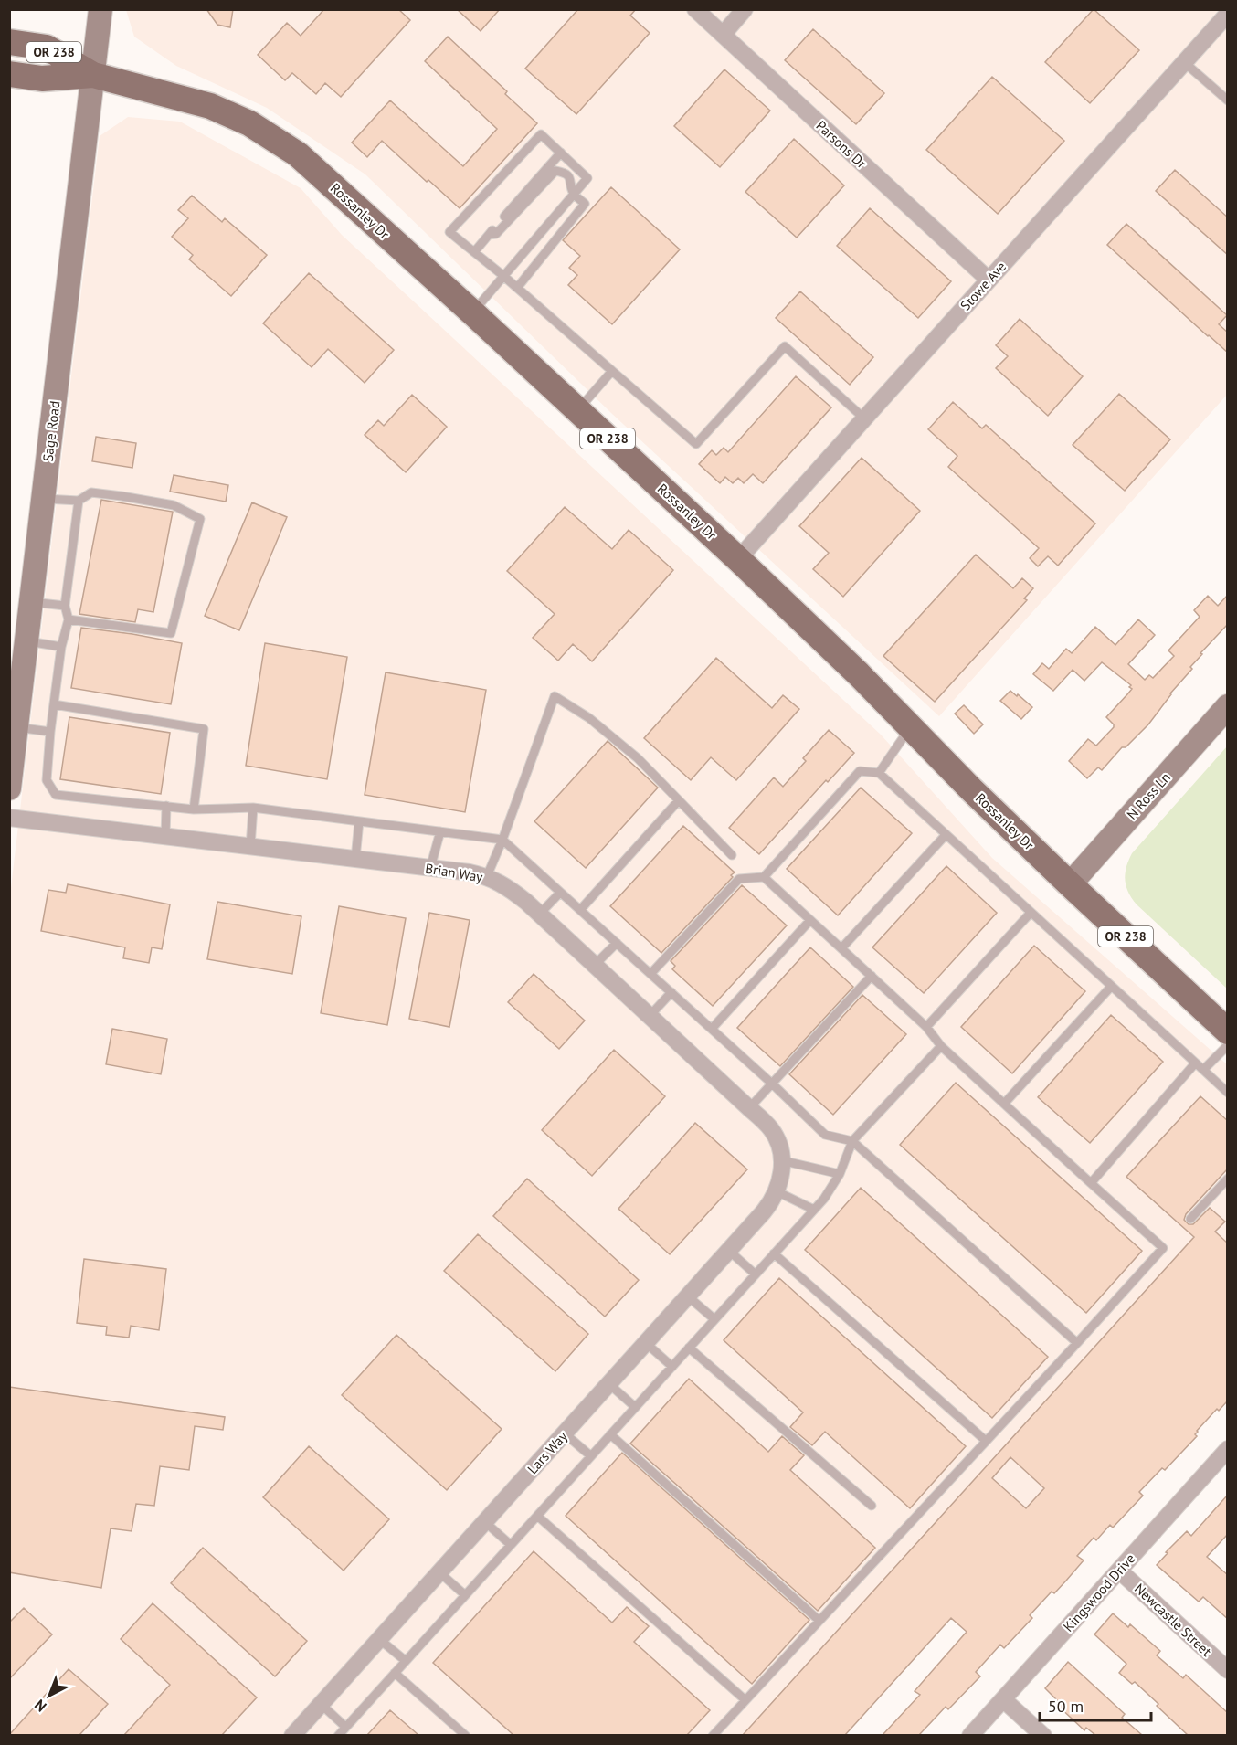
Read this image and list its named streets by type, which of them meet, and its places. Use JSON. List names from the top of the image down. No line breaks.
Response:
{"streets":{"main road":["OR 238","Rossanley Dr","Sage Road","N Ross Ln"],"street":["Parsons Dr","Stowe Ave","Brian Way","Lars Way","Kingswood Drive","Newcastle Street"]},"crossings":[["OR 238","Rossanley Dr"],["OR 238","Sage Road"],["Parsons Dr","Stowe Ave"],["Rossanley Dr","Stowe Ave"],["Rossanley Dr","Sage Road"],["Rossanley Dr","N Ross Ln"],["Brian Way","Lars Way"],["Kingswood Drive","Newcastle Street"]],"scale_bar":"50 m","north":"bottom left"}
